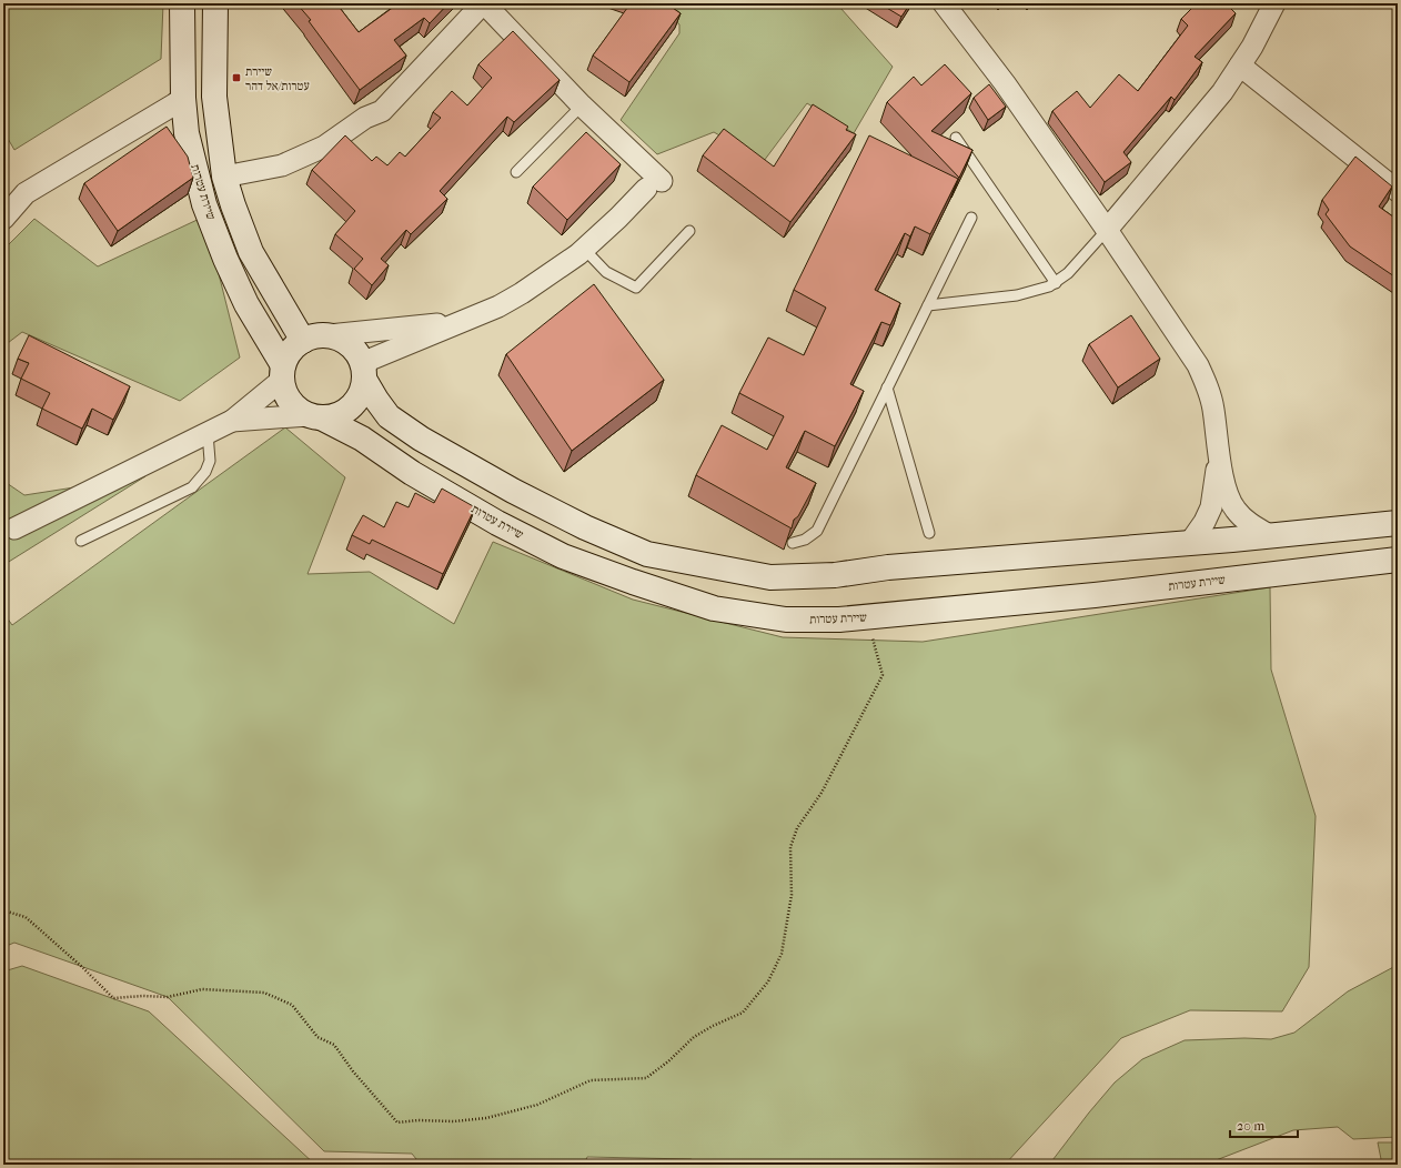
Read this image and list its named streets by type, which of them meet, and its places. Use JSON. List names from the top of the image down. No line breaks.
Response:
{"streets":{"main road":["שיירת עטרות"]},"places":{"transit":["שיירת עטרות/אל דהר"]},"scale_bar":"20 m"}
